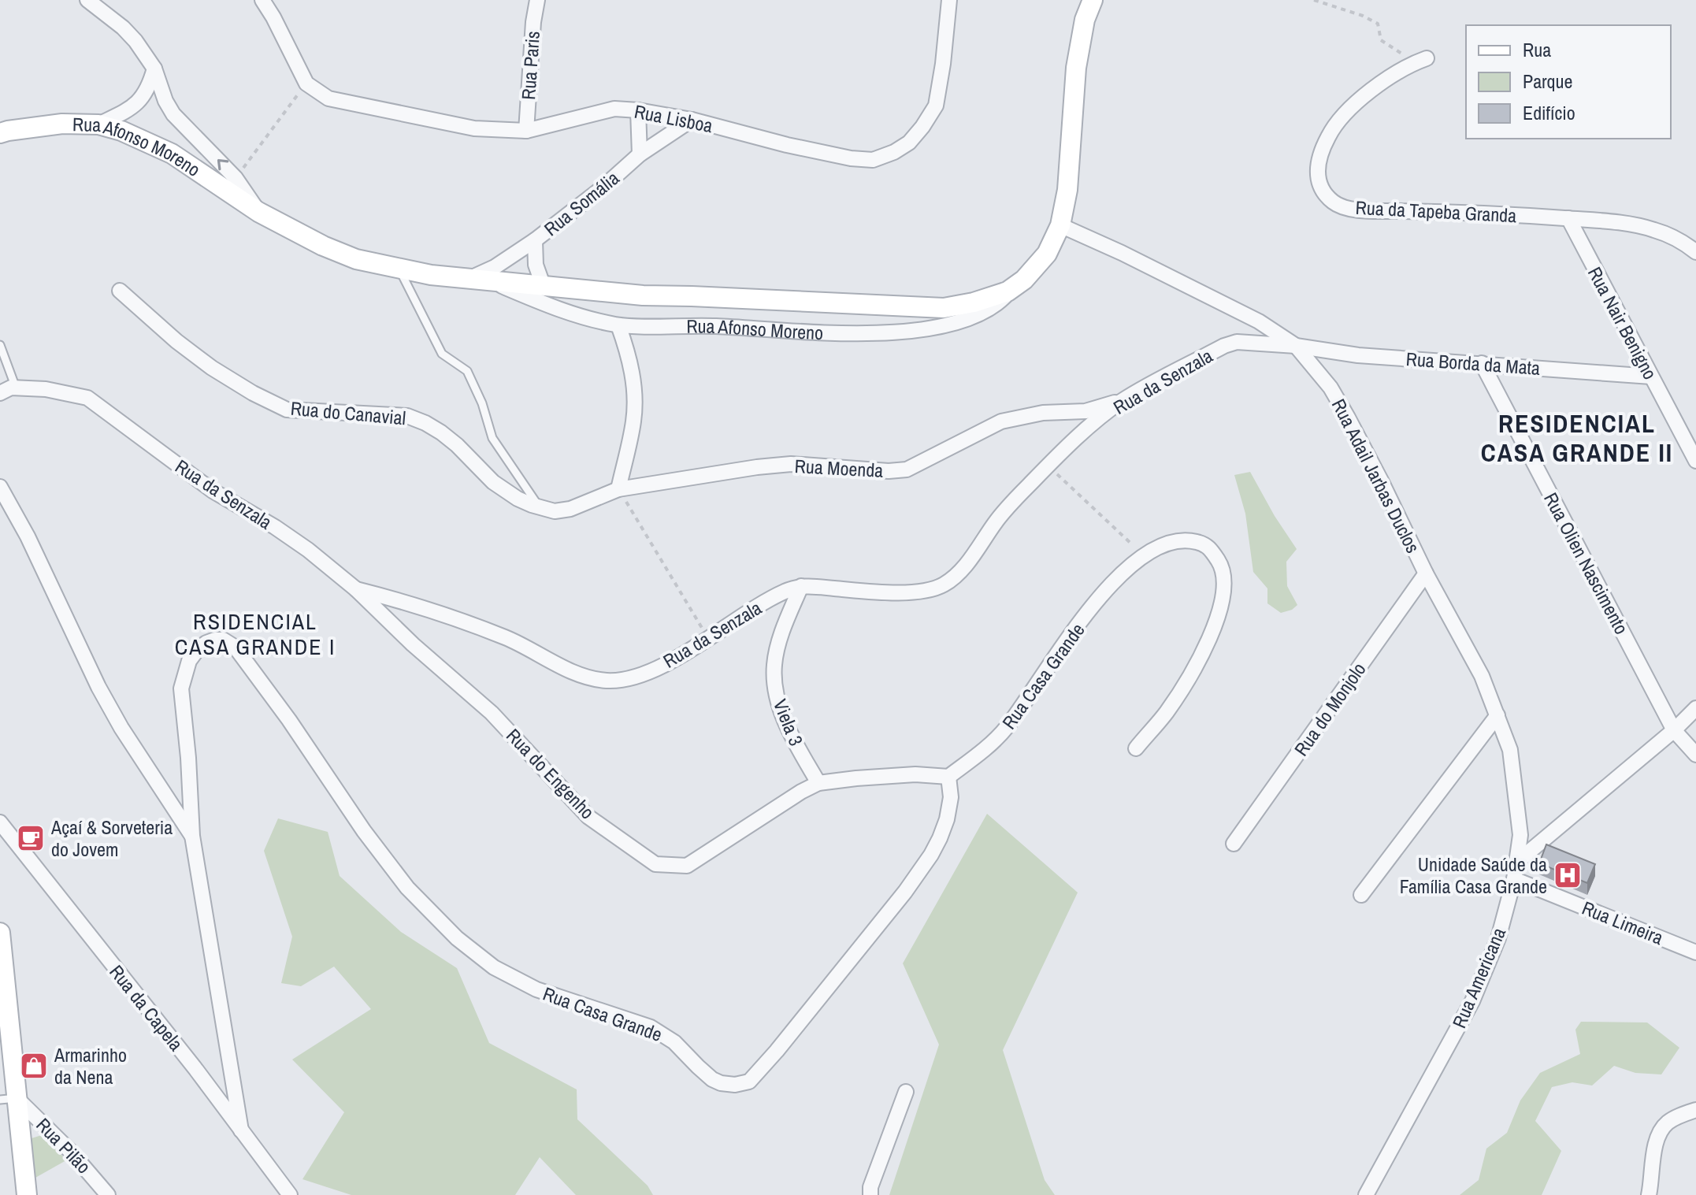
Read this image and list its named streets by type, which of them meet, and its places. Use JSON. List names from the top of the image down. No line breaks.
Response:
{"streets":{"main road":["Rua Afonso Moreno"],"street":["Rua Paris","Rua Lisboa","Rua Somália","Rua da Tapeba Granda","Rua Nair Benigno","Rua Borda da Mata","Rua da Senzala","Rua do Canavial","Rua Moenda","Rua Adail Jarbas Duclos","Rua Olien Nascimento","Rua Casa Grande","Rua do Monjolo","Viela 3","Rua do Engenho","Rua Limeira","Rua Americana","Rua da Capela","Rua Pilão"]},"crossings":[["Rua Paris","Rua Lisboa"],["Rua Lisboa","Rua Somália"],["Rua Afonso Moreno","Rua Somália"],["Rua Afonso Moreno","Rua Adail Jarbas Duclos"],["Rua da Tapeba Granda","Rua Nair Benigno"],["Rua Nair Benigno","Rua Borda da Mata"],["Rua Borda da Mata","Rua da Senzala"],["Rua Borda da Mata","Rua Adail Jarbas Duclos"],["Rua Borda da Mata","Rua Olien Nascimento"],["Rua da Senzala","Rua Moenda"],["Rua da Senzala","Rua Adail Jarbas Duclos"],["Rua da Senzala","Viela 3"],["Rua da Senzala","Rua do Engenho"],["Rua do Canavial","Rua Moenda"],["Rua Adail Jarbas Duclos","Rua do Monjolo"],["Rua Adail Jarbas Duclos","Rua Americana"],["Rua Casa Grande","Rua do Engenho"],["Rua Casa Grande","Rua da Capela"],["Viela 3","Rua do Engenho"],["Rua Limeira","Rua Americana"]],"districts":["RESIDENCIAL CASA GRANDE II","RSIDENCIAL CASA GRANDE I"],"places":{"cafe":["Açaí & Sorveteria do Jovem"],"hospital":["Unidade Saúde da Família Casa Grande"],"shop":["Armarinho da Nena"]},"legend":["Rua","Parque","Edifício"]}
